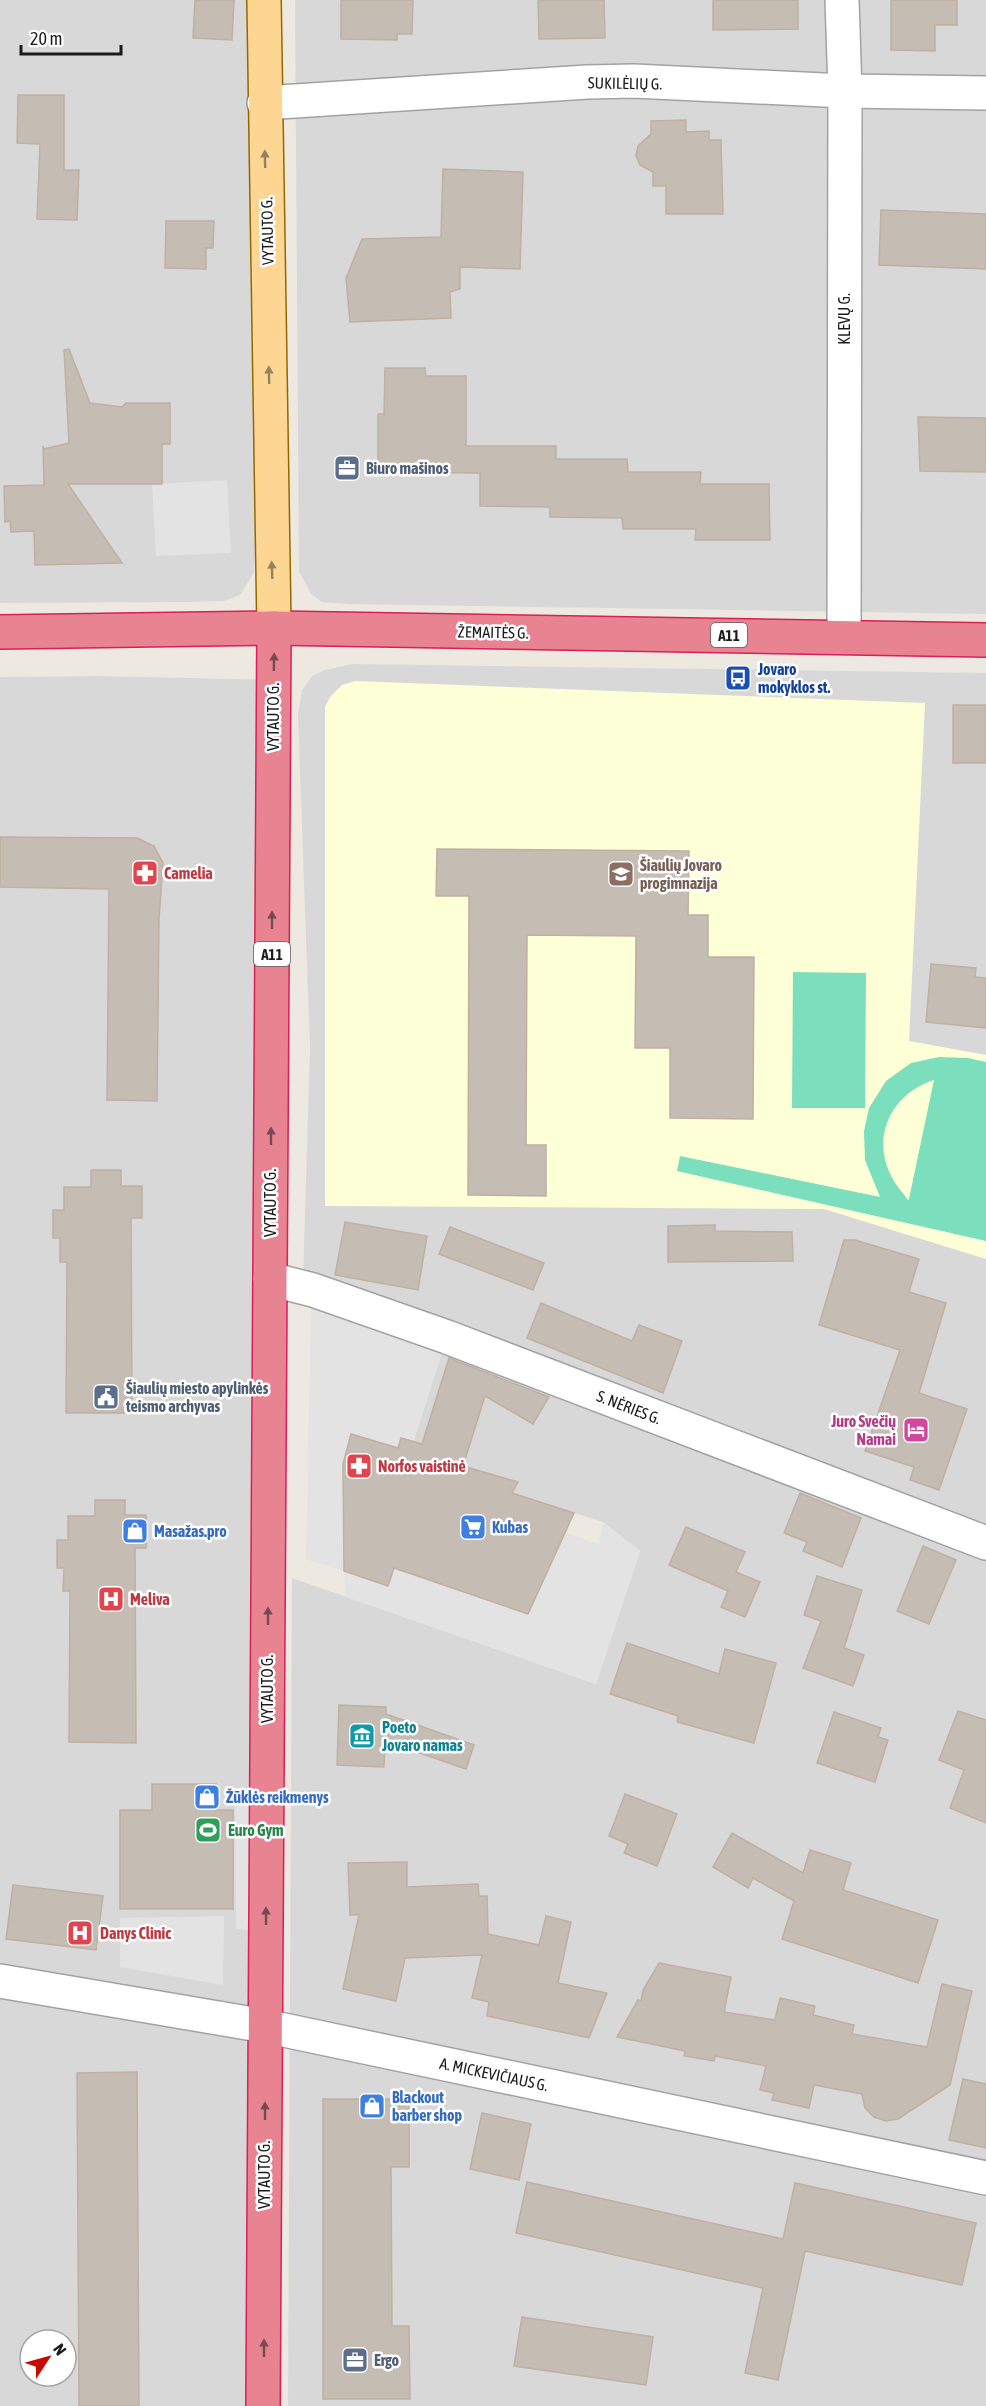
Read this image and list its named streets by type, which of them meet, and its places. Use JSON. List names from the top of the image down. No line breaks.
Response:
{"streets":{"highway":["VYTAUTO G.","ŽEMAITĖS G.","A11"],"street":["SUKILĖLIŲ G.","KLEVŲ G.","S. NĖRIES G.","A. MICKEVIČIAUS G."]},"crossings":[["SUKILĖLIŲ G.","VYTAUTO G."],["SUKILĖLIŲ G.","KLEVŲ G."],["VYTAUTO G.","ŽEMAITĖS G."],["VYTAUTO G.","S. NĖRIES G."],["VYTAUTO G.","A. MICKEVIČIAUS G."],["KLEVŲ G.","ŽEMAITĖS G."]],"one_way":["VYTAUTO G."],"places":{"office":["Biuro mašinos","Ergo"],"bus stop":["Jovaro mokyklos st."],"pharmacy":["Camelia","Norfos vaistinė"],"school or university":["Šiaulių Jovaro progimnazija"],"public building":["Šiaulių miesto apylinkės teismo archyvas"],"hotel":["Juro Svečių Namai"],"supermarket":["Kubas"],"shop":["Masažas.pro","Žūklės reikmenys","Blackout barber shop"],"hospital":["Meliva","Danys Clinic"],"museum":["Poeto Jovaro namas"],"sports":["Euro Gym"]},"scale_bar":"20 m","north":"top right"}
